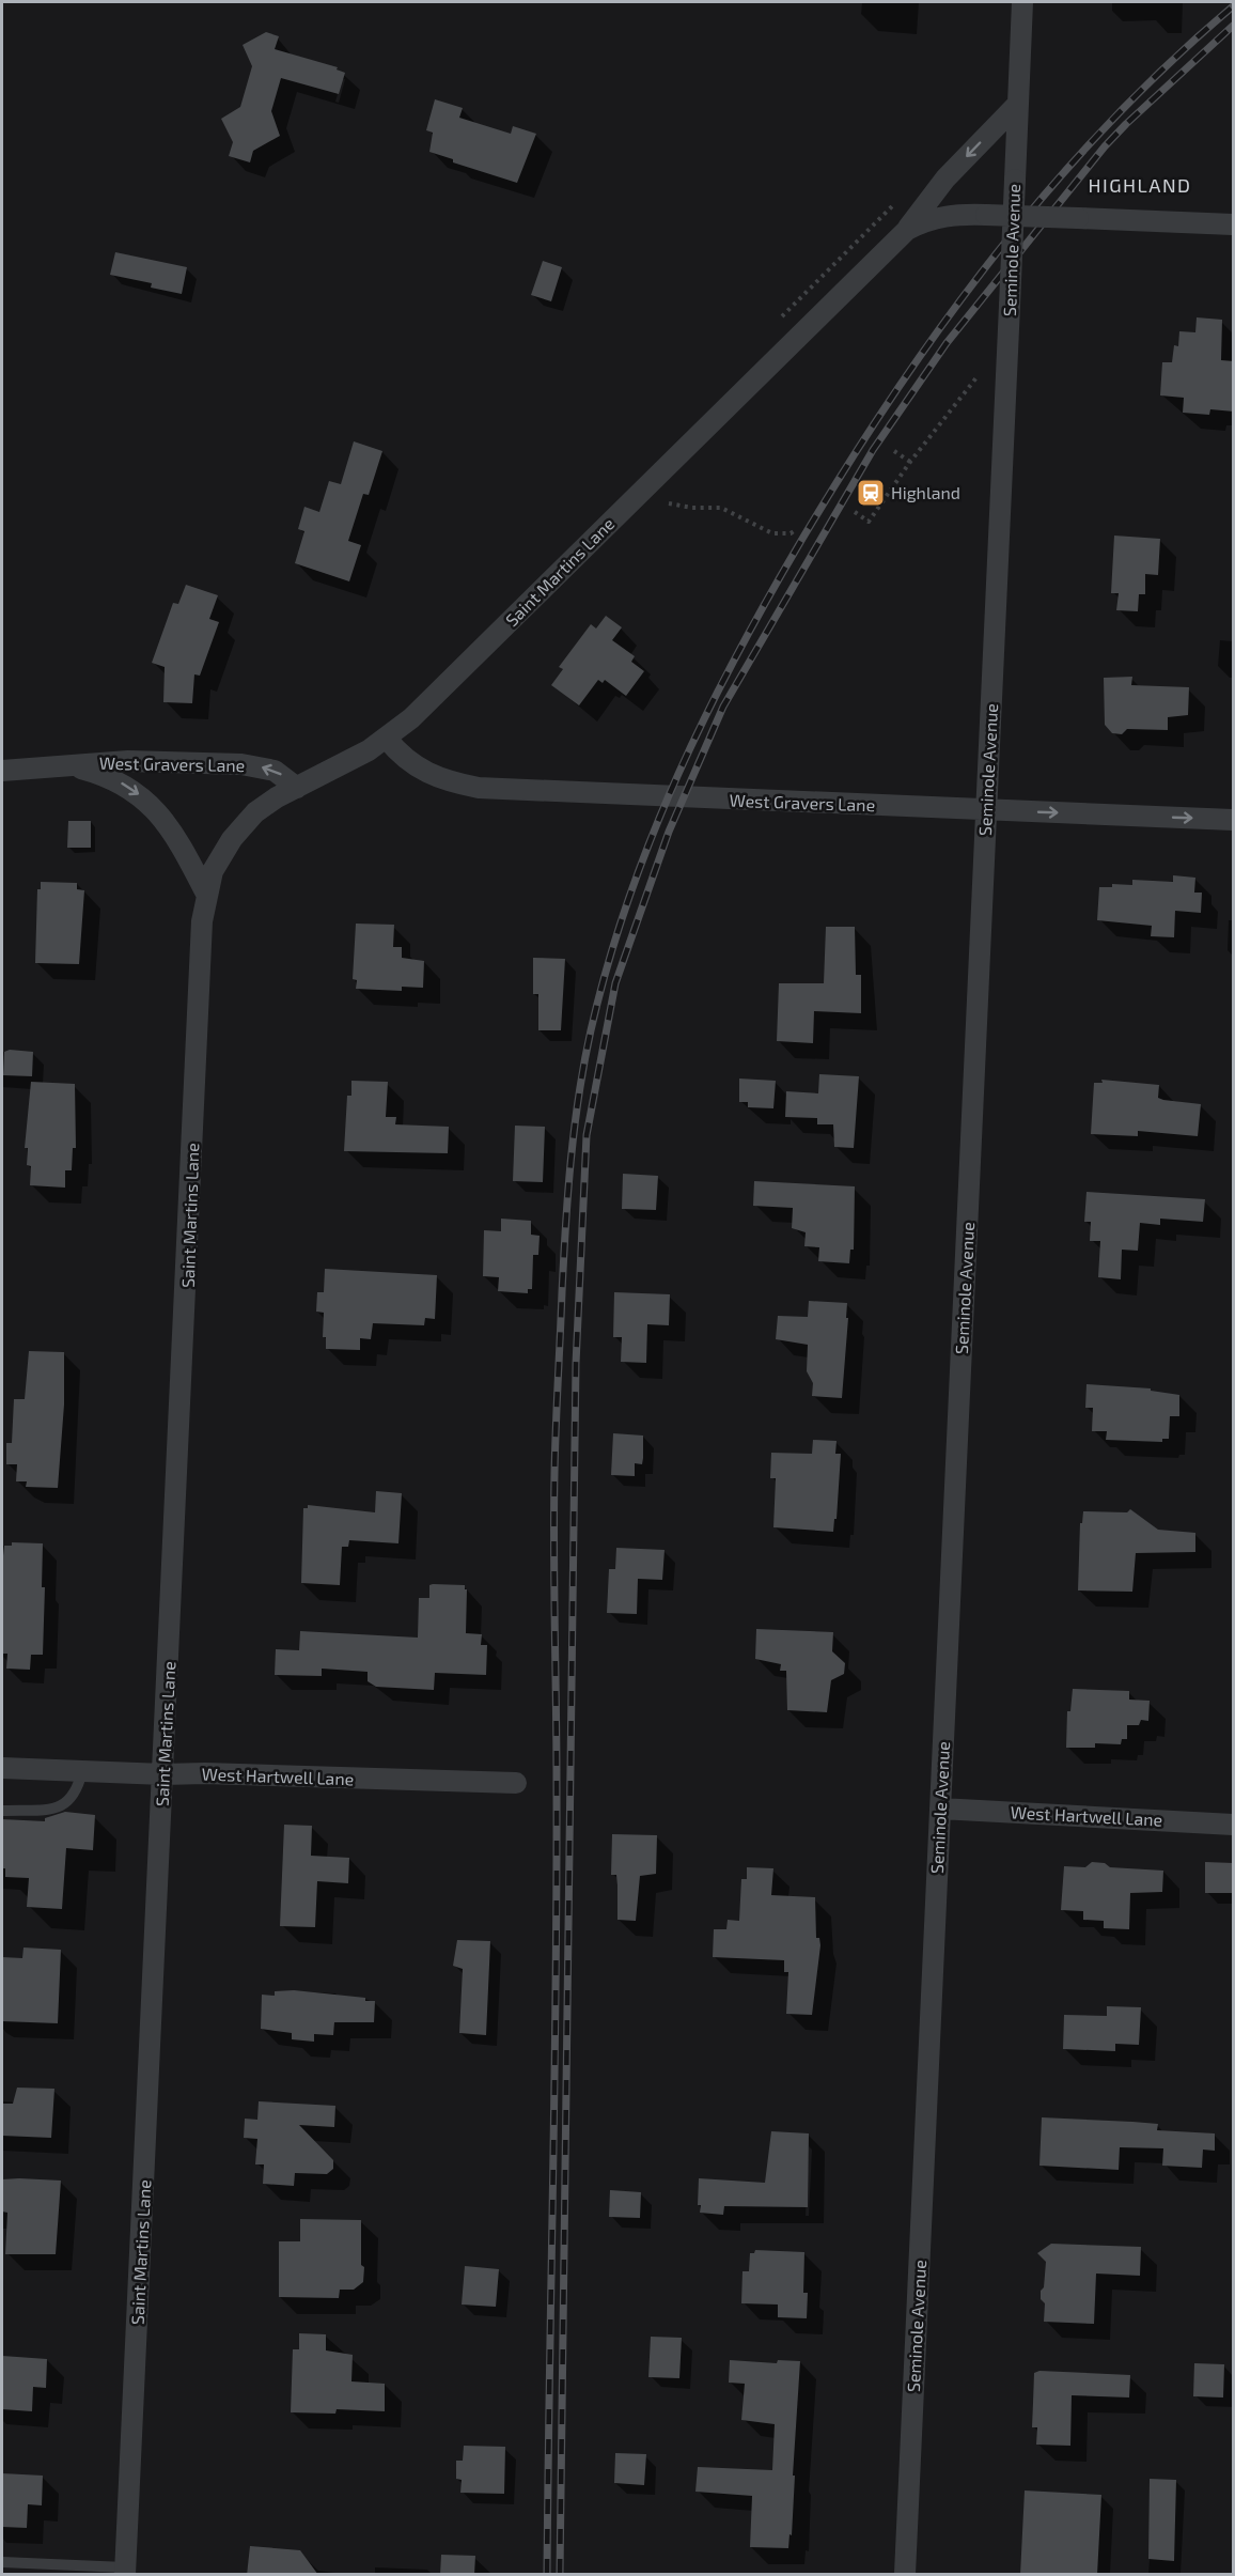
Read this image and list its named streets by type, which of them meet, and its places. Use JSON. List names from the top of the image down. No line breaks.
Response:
{"streets":{"street":["Seminole Avenue","Saint Martins Lane","West Gravers Lane","West Hartwell Lane"]},"crossings":[["Seminole Avenue","Saint Martins Lane"],["Seminole Avenue","West Gravers Lane"],["Seminole Avenue","West Hartwell Lane"],["Saint Martins Lane","West Gravers Lane"],["Saint Martins Lane","West Hartwell Lane"]],"districts":["HIGHLAND"],"places":{"station":["Highland"]}}
